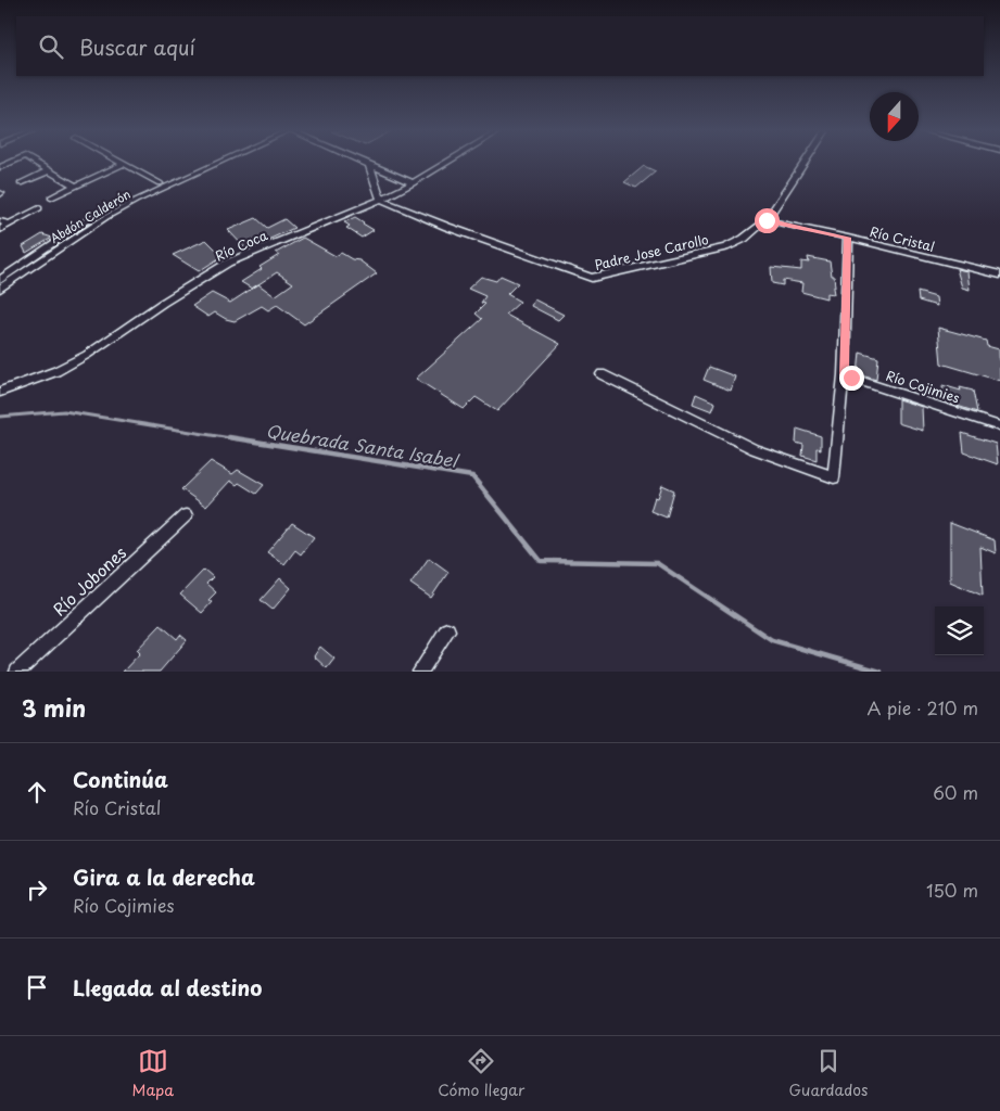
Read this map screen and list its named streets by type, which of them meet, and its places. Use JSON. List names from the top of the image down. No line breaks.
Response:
{"streets":{"street":["Abdón Calderón","Río Cristal","Río Coca","Padre Jose Carollo","Río Cojimies","Río Jobones"]},"crossings":[["Río Cristal","Padre Jose Carollo"],["Río Coca","Padre Jose Carollo"]],"water":["Quebrada Santa Isabel"],"north":"bottom","page":{"search":"Buscar aquí","heading":["3 min","A pie · 210 m"],"list":[["Continúa","Río Cristal","60 m"],["Gira a la derecha","Río Cojimies","150 m"],"Llegada al destino"],"nav":["Mapa","Cómo llegar","Guardados"]}}
